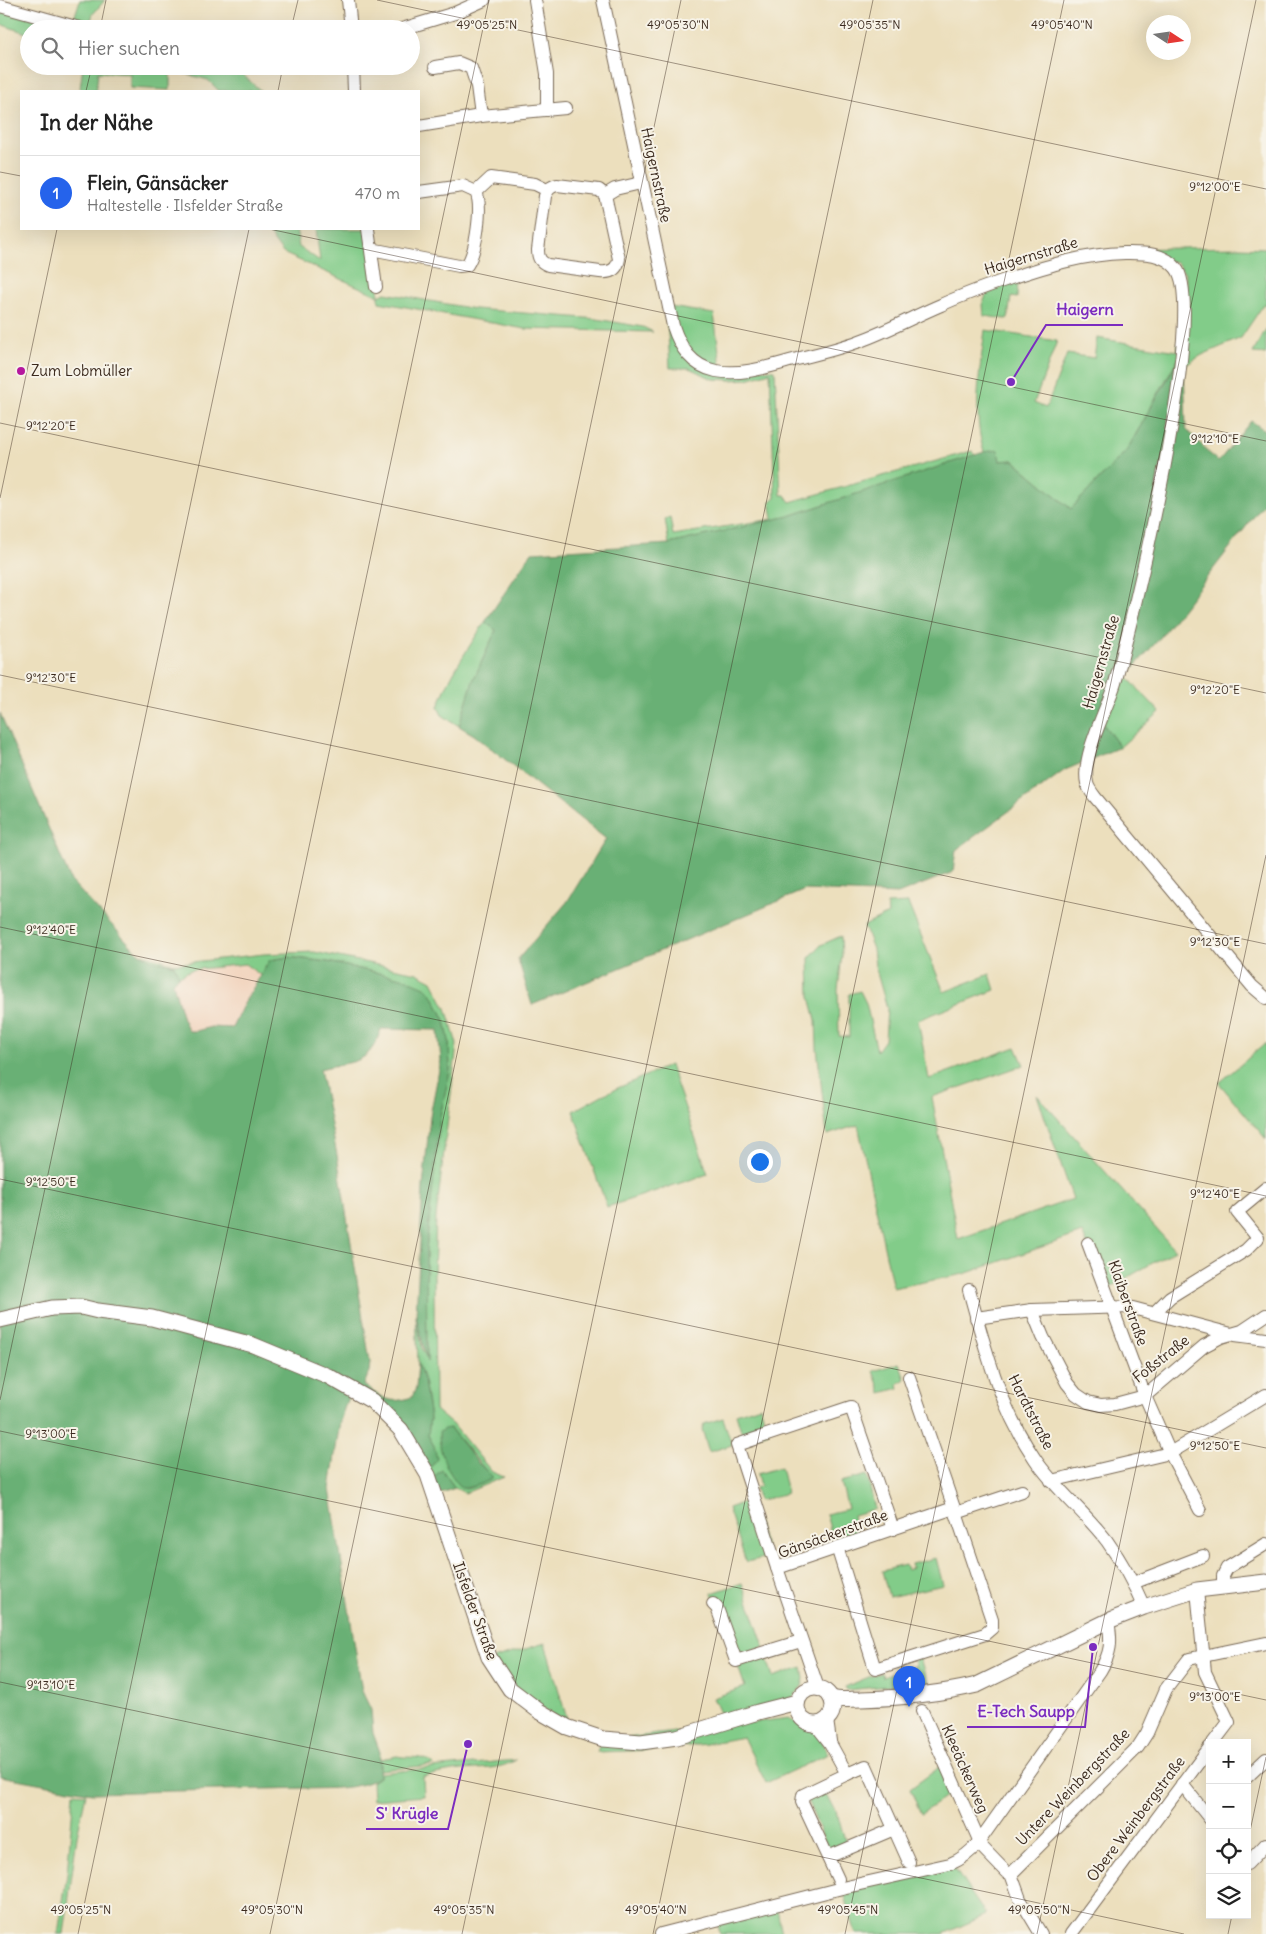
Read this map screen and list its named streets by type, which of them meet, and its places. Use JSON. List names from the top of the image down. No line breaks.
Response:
{"streets":{"main road":["Ilsfelder Straße"],"street":["Haigernstraße","Klaiberstraße","Foßstraße","Hardtstraße","Gänsäckerstraße","Kleeäckerweg","Untere Weinbergstraße","Obere Weinbergstraße"]},"crossings":[["Klaiberstraße","Foßstraße"],["Gänsäckerstraße","Ilsfelder Straße"],["Kleeäckerweg","Untere Weinbergstraße"]],"places":["Zum Lobmüller","Haigern","E-Tech Saupp","S' Krügle"],"north":"right","page":{"search":"Hier suchen","heading":"In der Nähe","list":[{"mark":"1","name":"Flein, Gänsäcker","note":"Haltestelle · Ilsfelder Straße","value":"470 m"}],"pins":"1","map_buttons":["+","−"]},"coordinates":["49°05'25\"N","49°05'30\"N","49°05'35\"N","49°05'40\"N","9°12'00\"E","9°12'20\"E","9°12'10\"E","9°12'30\"E","9°12'40\"E","9°12'50\"E","9°13'00\"E","9°13'10\"E","49°05'45\"N","49°05'50\"N"]}
